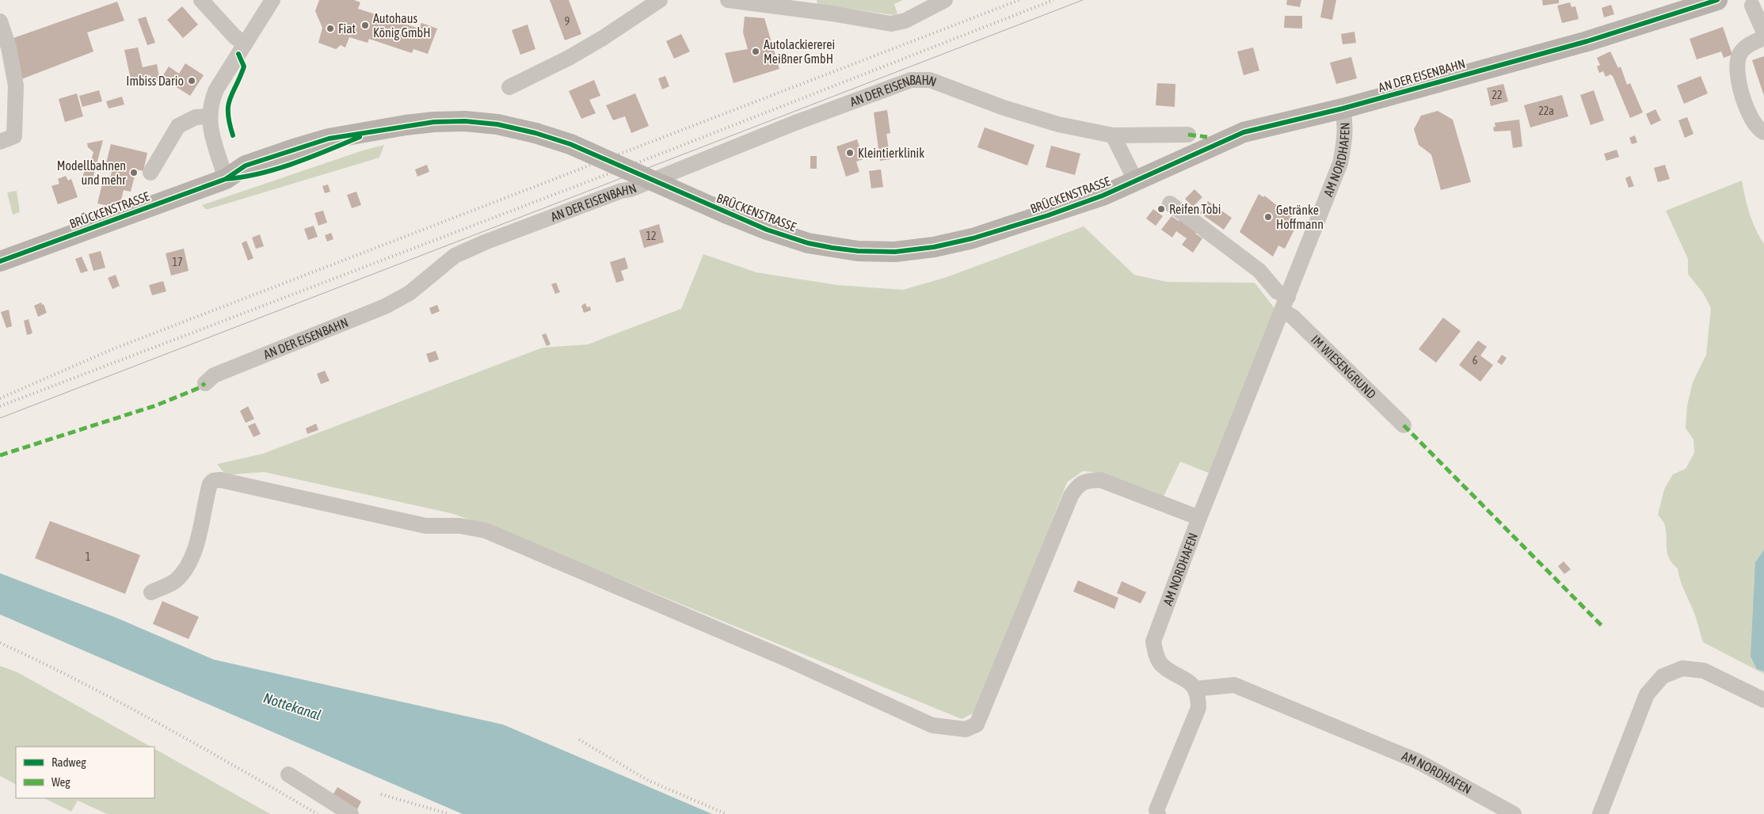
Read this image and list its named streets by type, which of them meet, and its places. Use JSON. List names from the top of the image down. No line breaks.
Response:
{"streets":{"main road":["AN DER EISENBAHN","BRÜCKENSTRASSE"],"street":["AM NORDHAFEN","IM WIESENGRUND"]},"crossings":[["AN DER EISENBAHN","AM NORDHAFEN"],["AN DER EISENBAHN","BRÜCKENSTRASSE"],["AM NORDHAFEN","IM WIESENGRUND"]],"water":["Nottekanal"],"places":["Autohaus König GmbH","Fiat","Autolackiererei Meißner GmbH","Imbiss Dario","Kleintierklinik","Modellbahnen und mehr","Reifen Tobi","Getränke Hoffmann"],"house_numbers":["9","22","22a","12","17","6","1"],"legend":["Radweg","Weg"]}
